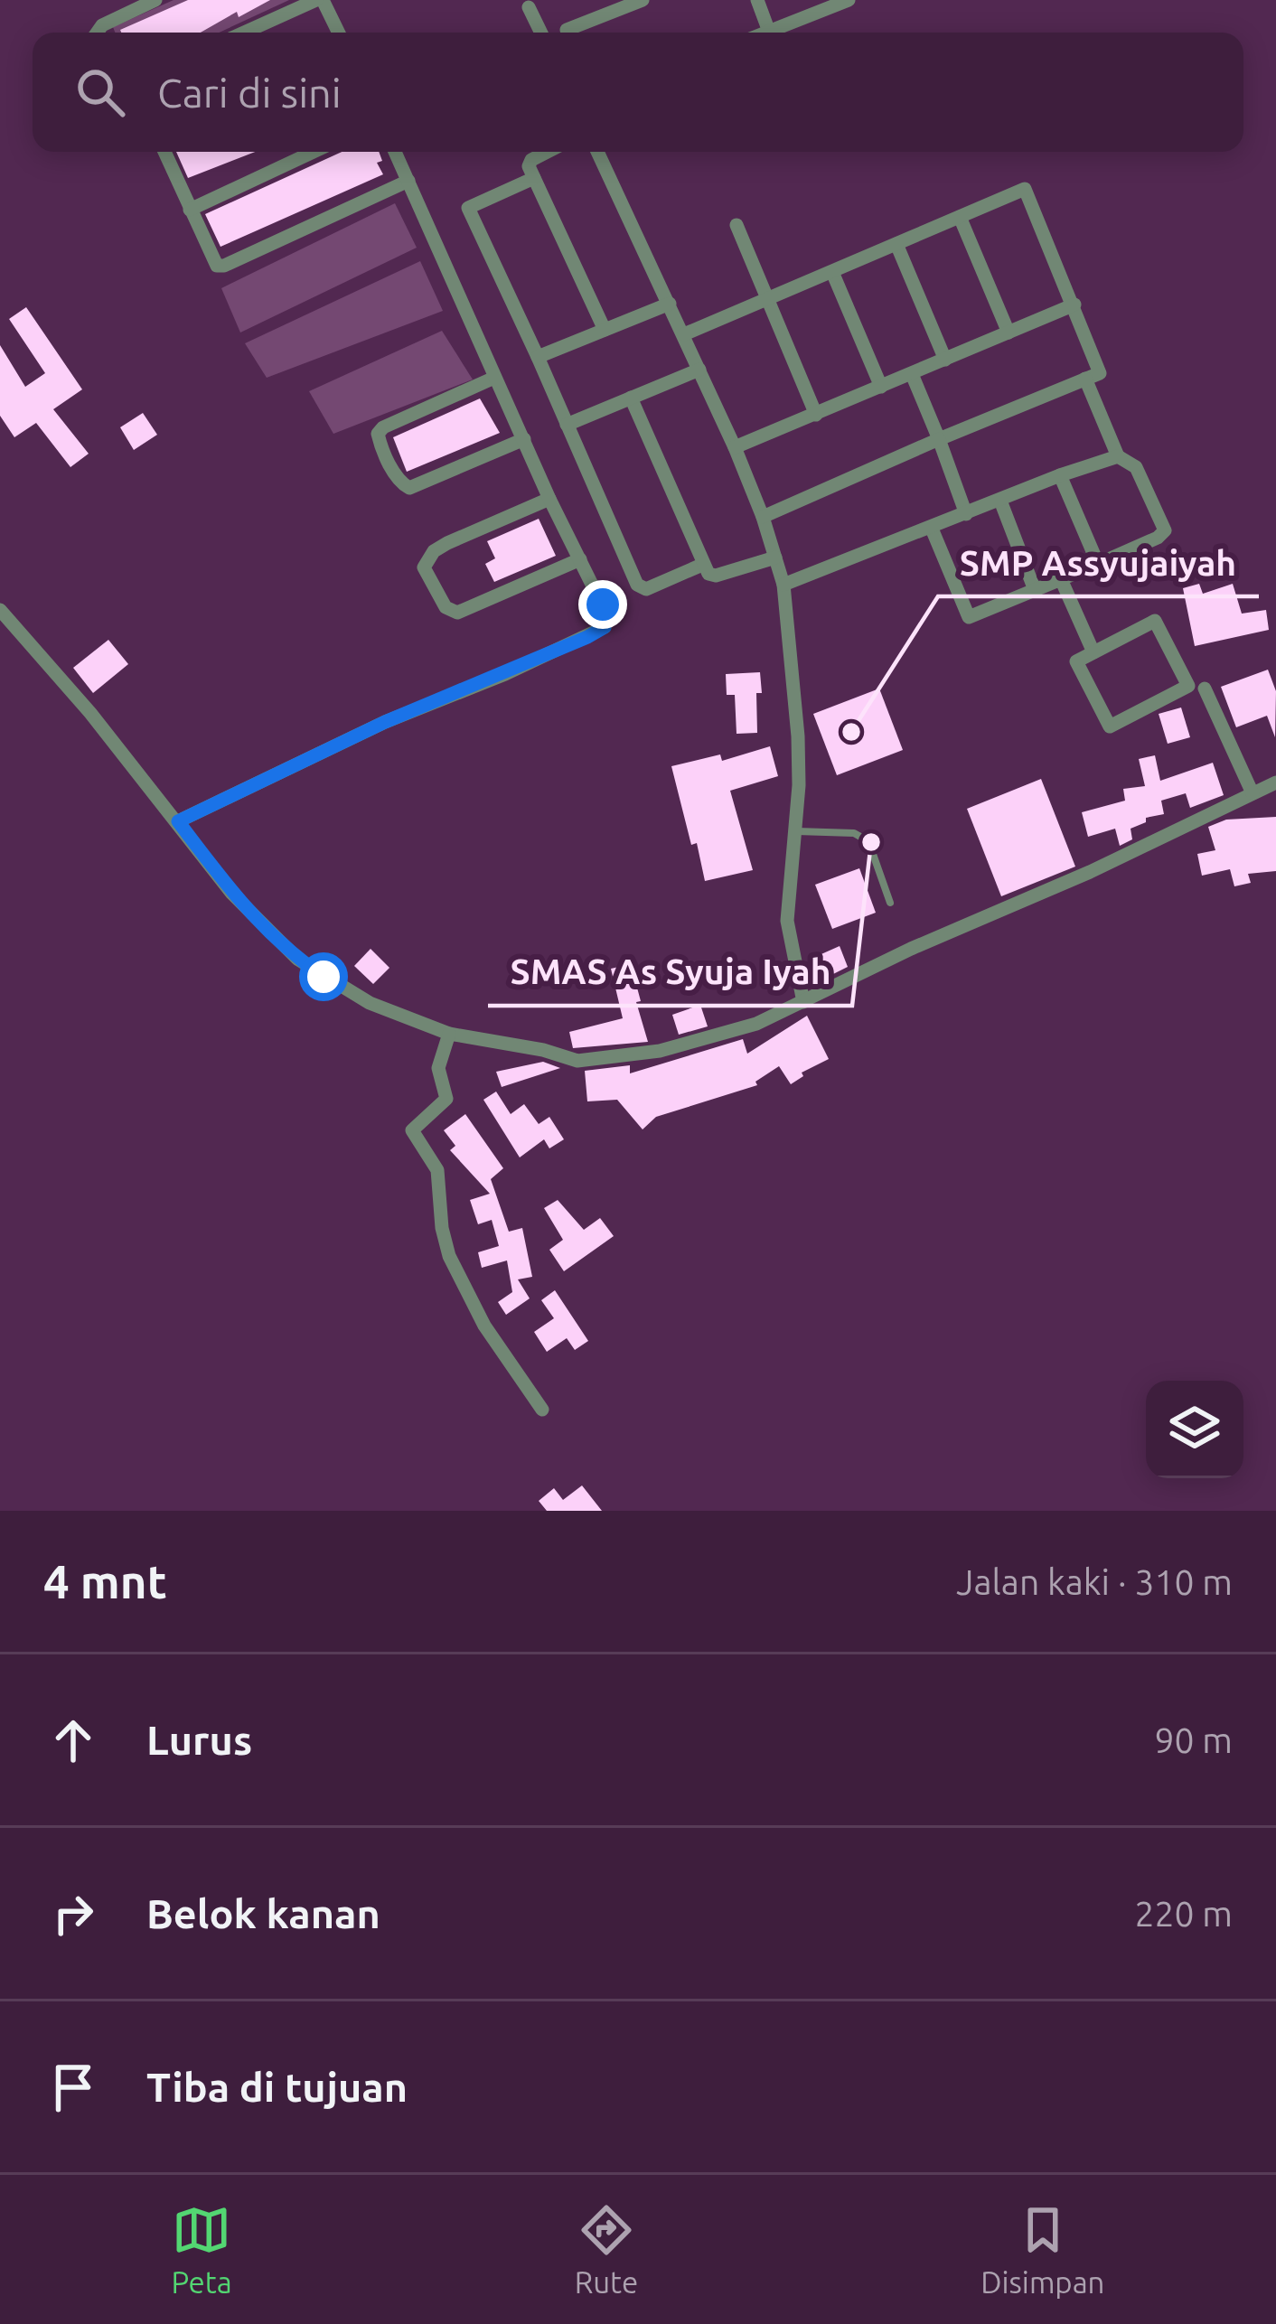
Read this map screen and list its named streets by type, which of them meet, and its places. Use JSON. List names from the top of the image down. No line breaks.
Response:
{"places":["SMP Assyujaiyah","SMAS As Syuja Iyah"],"page":{"search":"Cari di sini","heading":["4 mnt","Jalan kaki · 310 m"],"list":[["Lurus","90 m"],["Belok kanan","220 m"],"Tiba di tujuan"],"nav":["Peta","Rute","Disimpan"]}}
